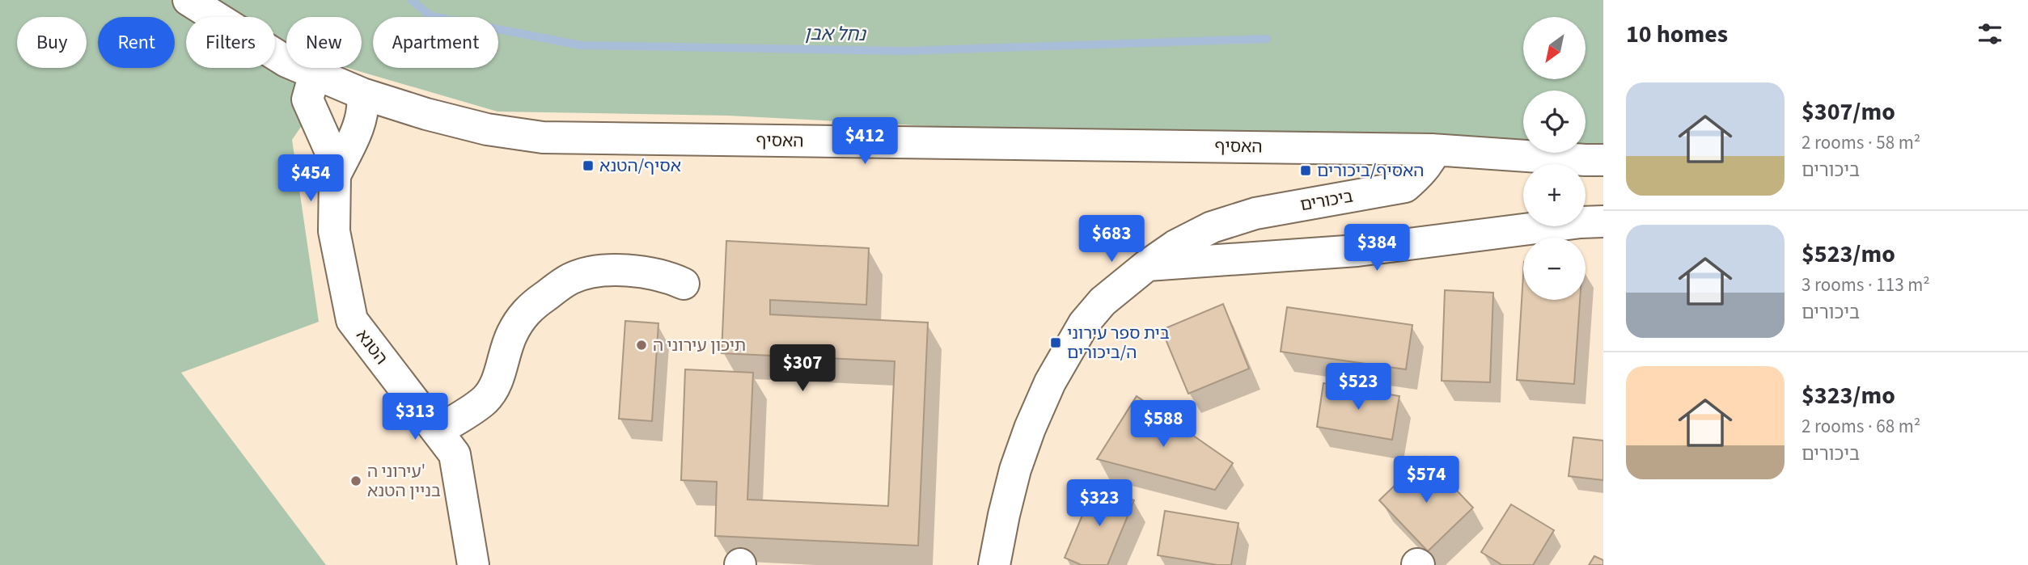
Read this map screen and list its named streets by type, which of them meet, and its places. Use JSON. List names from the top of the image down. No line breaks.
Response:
{"streets":{"street":["האסיף","ביכורים","הטנא"]},"crossings":[["האסיף","ביכורים"],["האסיף","הטנא"]],"water":["נחל אבן"],"places":{"transit":["אסיף/הטנא","האסיף/ביכורים","בית ספר עירוני ה/ביכורים"],"other":["תיכון עירוני ה","עירוני ה' בניין הטנא"]},"north":"bottom left","page":{"heading":"10 homes","map_buttons":["+","−"],"chip":["Buy","Rent","Filters","New","Apartment"],"list":[{"name":"$307/mo","note":"2 rooms · 58 m² · ביכורים"},{"name":"$523/mo","note":"3 rooms · 113 m² · ביכורים"},{"name":"$323/mo","note":"2 rooms · 68 m² · ביכורים"}],"price":["$412","$454","$683","$384","$307","$523","$313","$588","$574","$323"]}}
